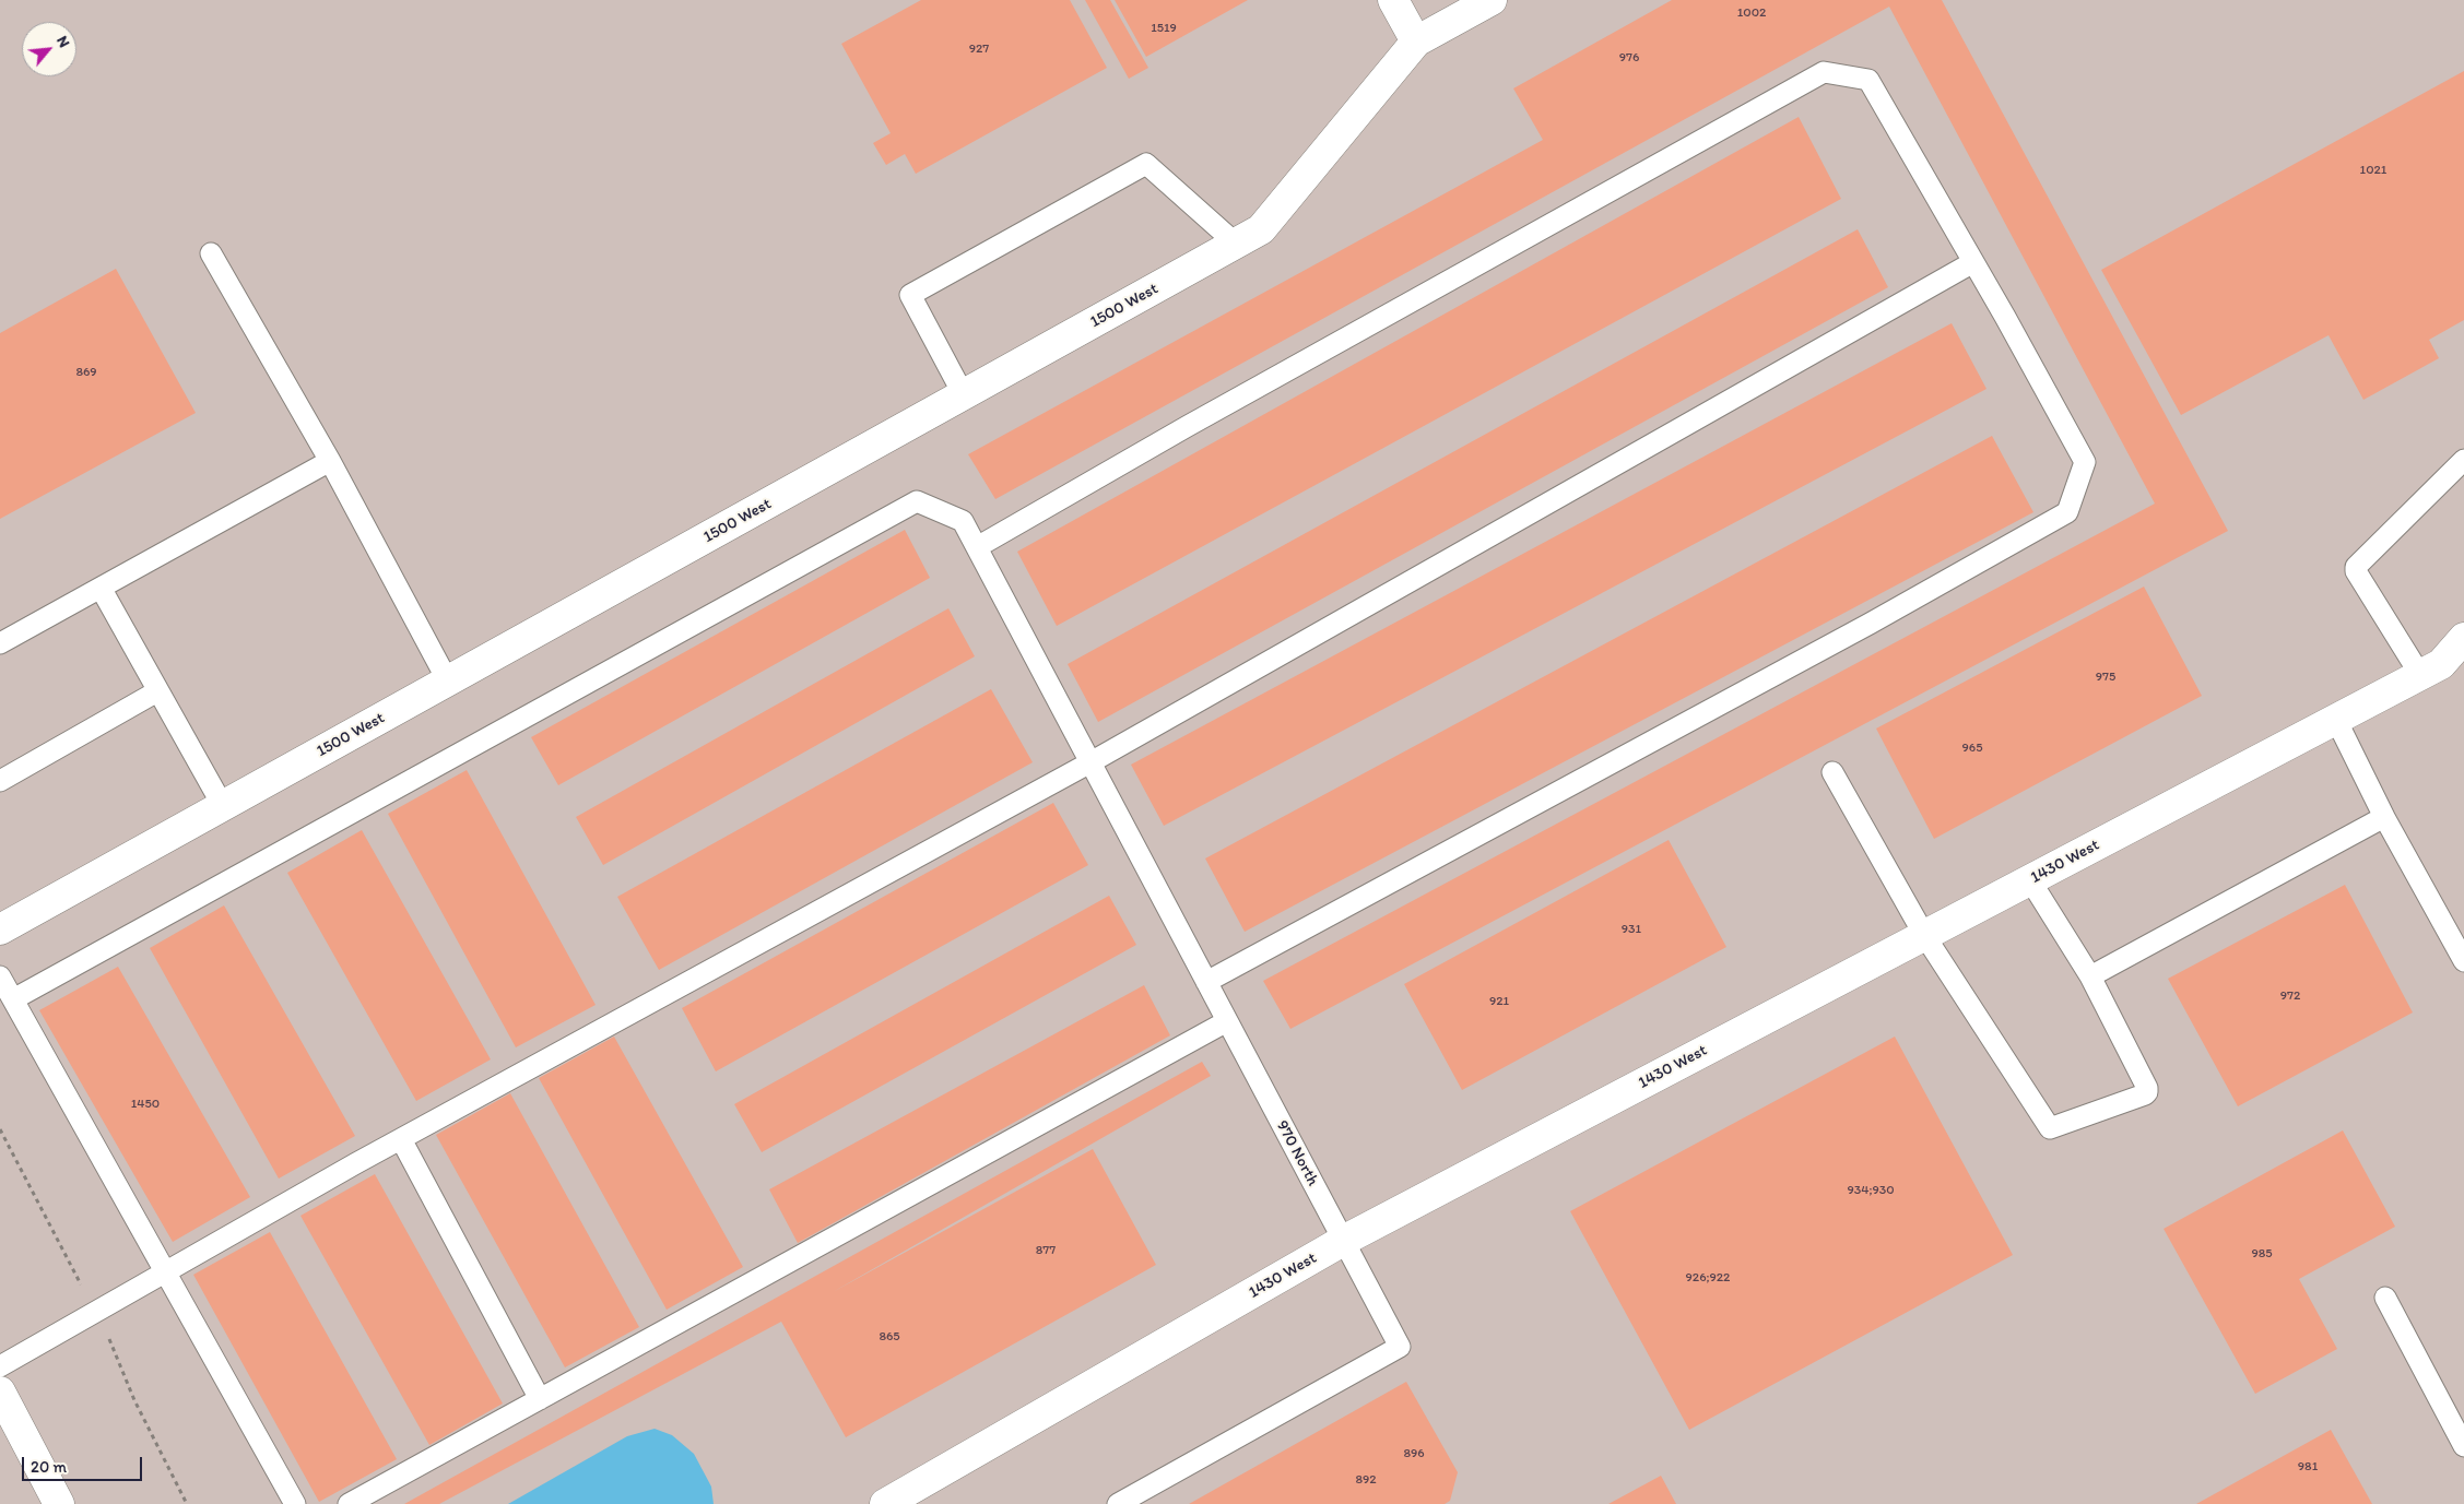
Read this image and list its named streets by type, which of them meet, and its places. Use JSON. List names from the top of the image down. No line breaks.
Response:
{"streets":{"street":["1500 West","1430 West"],"lane":["970 North"]},"crossings":[["1430 West","970 North"]],"house_numbers":["1002","1519","927","976","1021","869","975","965","931","972","921","1450","934;930","877","985","926;922","865","896","981","892"],"scale_bar":"20 m","north":"top right"}
